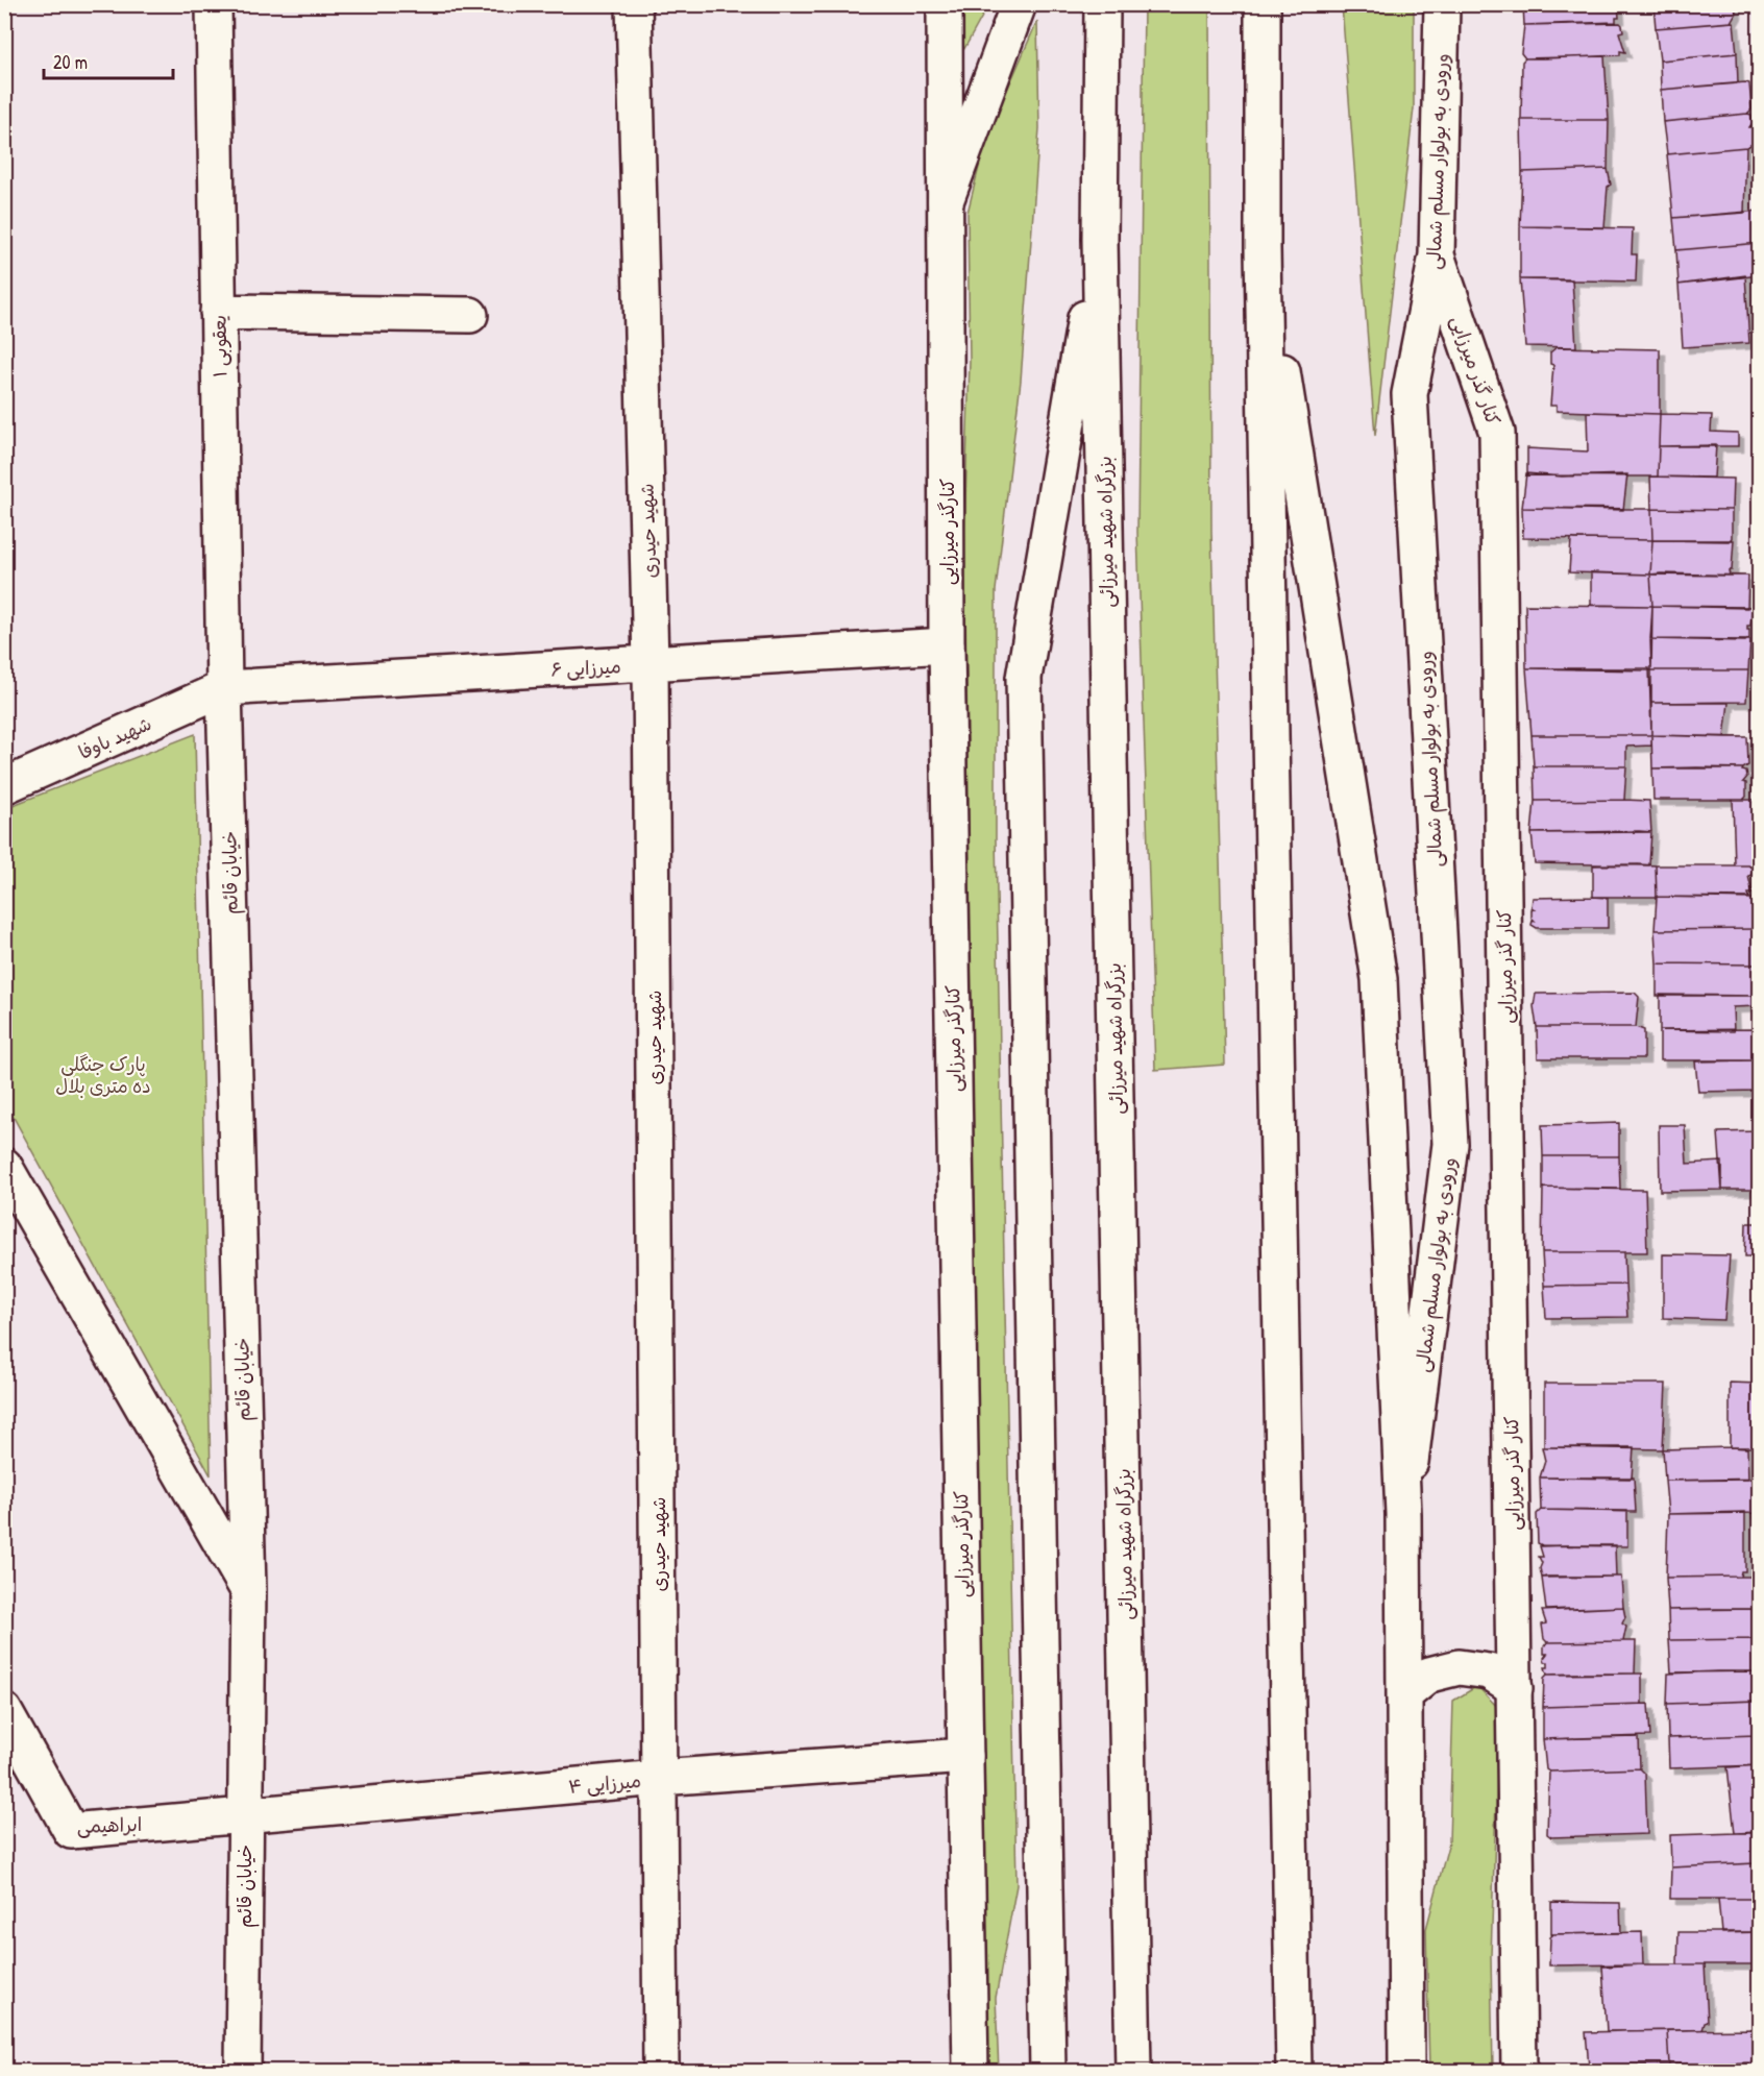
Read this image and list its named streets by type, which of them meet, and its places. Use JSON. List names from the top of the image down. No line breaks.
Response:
{"streets":{"main road":["ورودی به بولوار مسلم شمالی","یعقوبی ۱","کنار گذر میرزایی","شهید حیدری","کنارگذر میرزایی","بزرگراه شهید میرزائی","میرزایی ۶","شهید باوفا","خیابان قائم","میرزایی ۴","ابراهیمی"]},"crossings":[["ورودی به بولوار مسلم شمالی","کنار گذر میرزایی"],["یعقوبی ۱","میرزایی ۶"],["یعقوبی ۱","شهید باوفا"],["یعقوبی ۱","خیابان قائم"],["شهید حیدری","میرزایی ۶"],["شهید حیدری","میرزایی ۴"],["کنارگذر میرزایی","میرزایی ۶"],["کنارگذر میرزایی","میرزایی ۴"],["میرزایی ۶","شهید باوفا"],["میرزایی ۶","خیابان قائم"],["شهید باوفا","خیابان قائم"],["خیابان قائم","میرزایی ۴"],["خیابان قائم","ابراهیمی"],["میرزایی ۴","ابراهیمی"]],"parks":["پارک جنگلی ده متری بلال"],"scale_bar":"20 m"}
